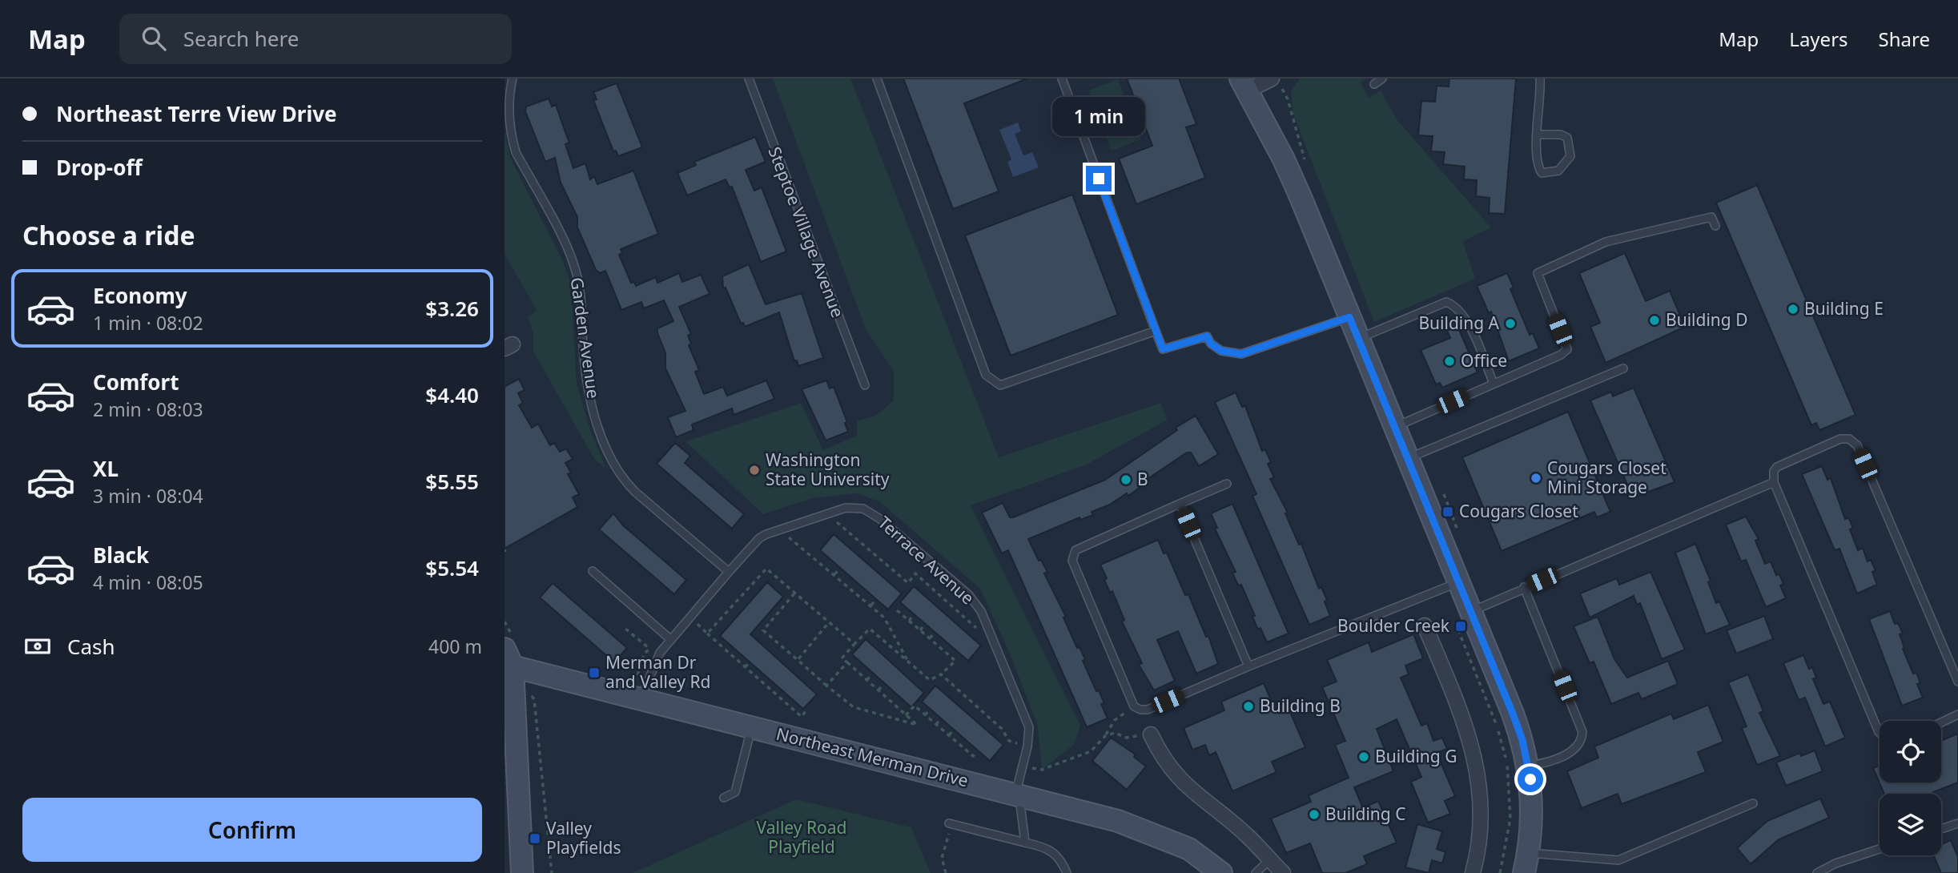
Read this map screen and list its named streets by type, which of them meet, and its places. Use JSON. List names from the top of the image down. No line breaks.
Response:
{"streets":{"street":["Northeast Merman Drive"],"lane":["Steptoe Village Avenue","Garden Avenue","Terrace Avenue"]},"crossings":[["Garden Avenue","Terrace Avenue"],["Terrace Avenue","Northeast Merman Drive"]],"parks":["Valley Road Playfield"],"places":{"other":["Building E","Building D","Building A","Office","Washington State University","Cougars Closet Mini Storage","B","Building B","Building G","Building C"],"transit":["Cougars Closet","Boulder Creek","Merman Dr and Valley Rd","Valley Playfields"]},"page":{"header":"Map","search":"Search here","nav":["Map","Layers","Share"],"banner":["Northeast Terre View Drive","Drop-off"],"bubble":"1 min","heading":"Choose a ride","list":[{"name":"Economy","note":"1 min · 08:02","value":"$3.26"},{"name":"Comfort","note":"2 min · 08:03","value":"$4.40"},{"name":"XL","note":"3 min · 08:04","value":"$5.55"},{"name":"Black","note":"4 min · 08:05","value":"$5.54"}],"pay":["Cash","400 m"],"buttons":"Confirm"}}
